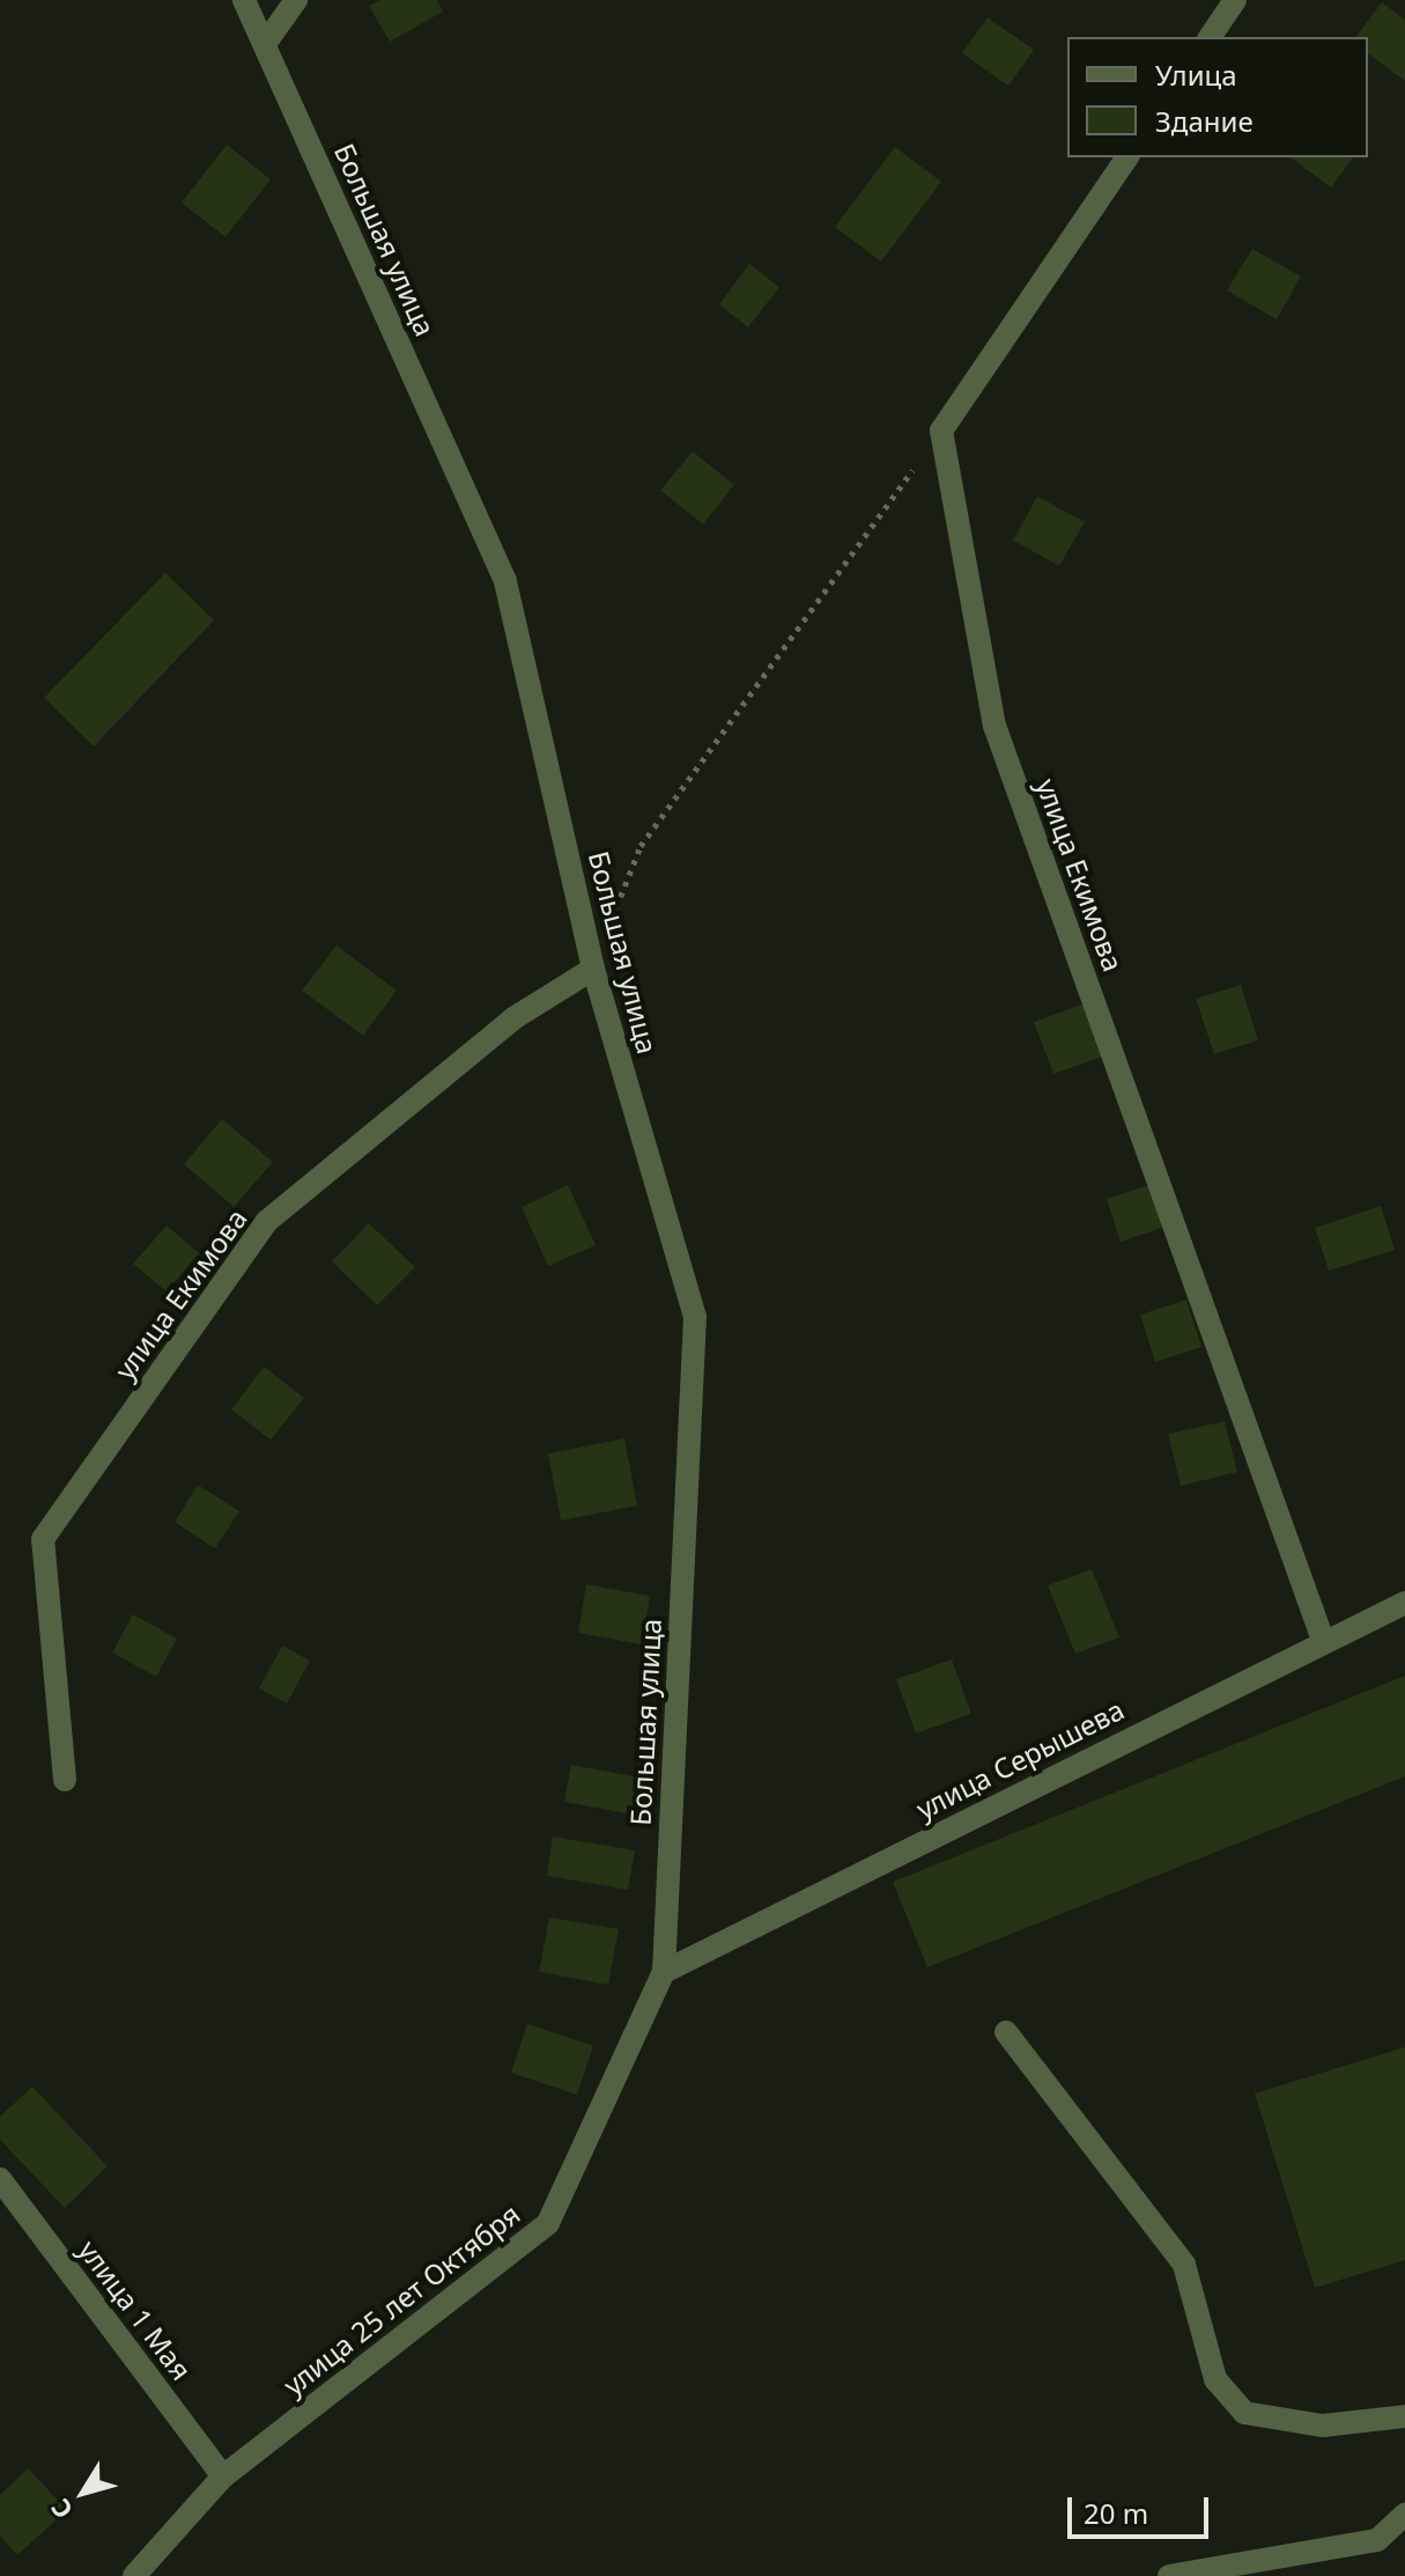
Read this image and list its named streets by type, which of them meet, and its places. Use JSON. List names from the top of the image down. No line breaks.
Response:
{"streets":{"street":["Большая улица","улица Екимова","улица Серышева","улица 25 лет Октября","улица 1 Мая"]},"crossings":[["Большая улица","улица Екимова"],["Большая улица","улица Серышева"],["Большая улица","улица 25 лет Октября"],["улица Екимова","улица Серышева"],["улица Серышева","улица 25 лет Октября"],["улица 25 лет Октября","улица 1 Мая"]],"legend":["Улица","Здание"],"scale_bar":"20 m","north":"bottom left"}
